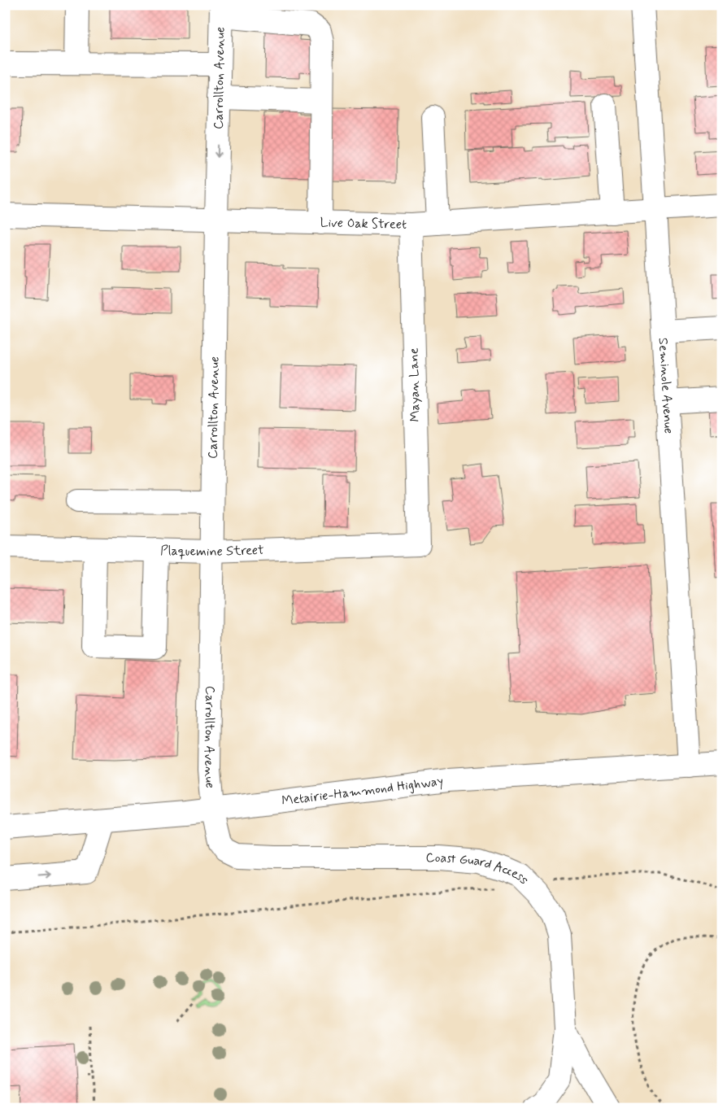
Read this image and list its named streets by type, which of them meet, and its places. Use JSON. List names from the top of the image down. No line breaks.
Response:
{"streets":{"street":["Carrollton Avenue","Live Oak Street","Mayan Lane","Seminole Avenue","Plaquemine Street","Metairie-Hammond Highway","Coast Guard Access"]},"crossings":[["Carrollton Avenue","Live Oak Street"],["Carrollton Avenue","Plaquemine Street"],["Carrollton Avenue","Metairie-Hammond Highway"],["Carrollton Avenue","Coast Guard Access"],["Live Oak Street","Mayan Lane"],["Live Oak Street","Seminole Avenue"],["Mayan Lane","Plaquemine Street"],["Seminole Avenue","Metairie-Hammond Highway"],["Metairie-Hammond Highway","Coast Guard Access"]]}
